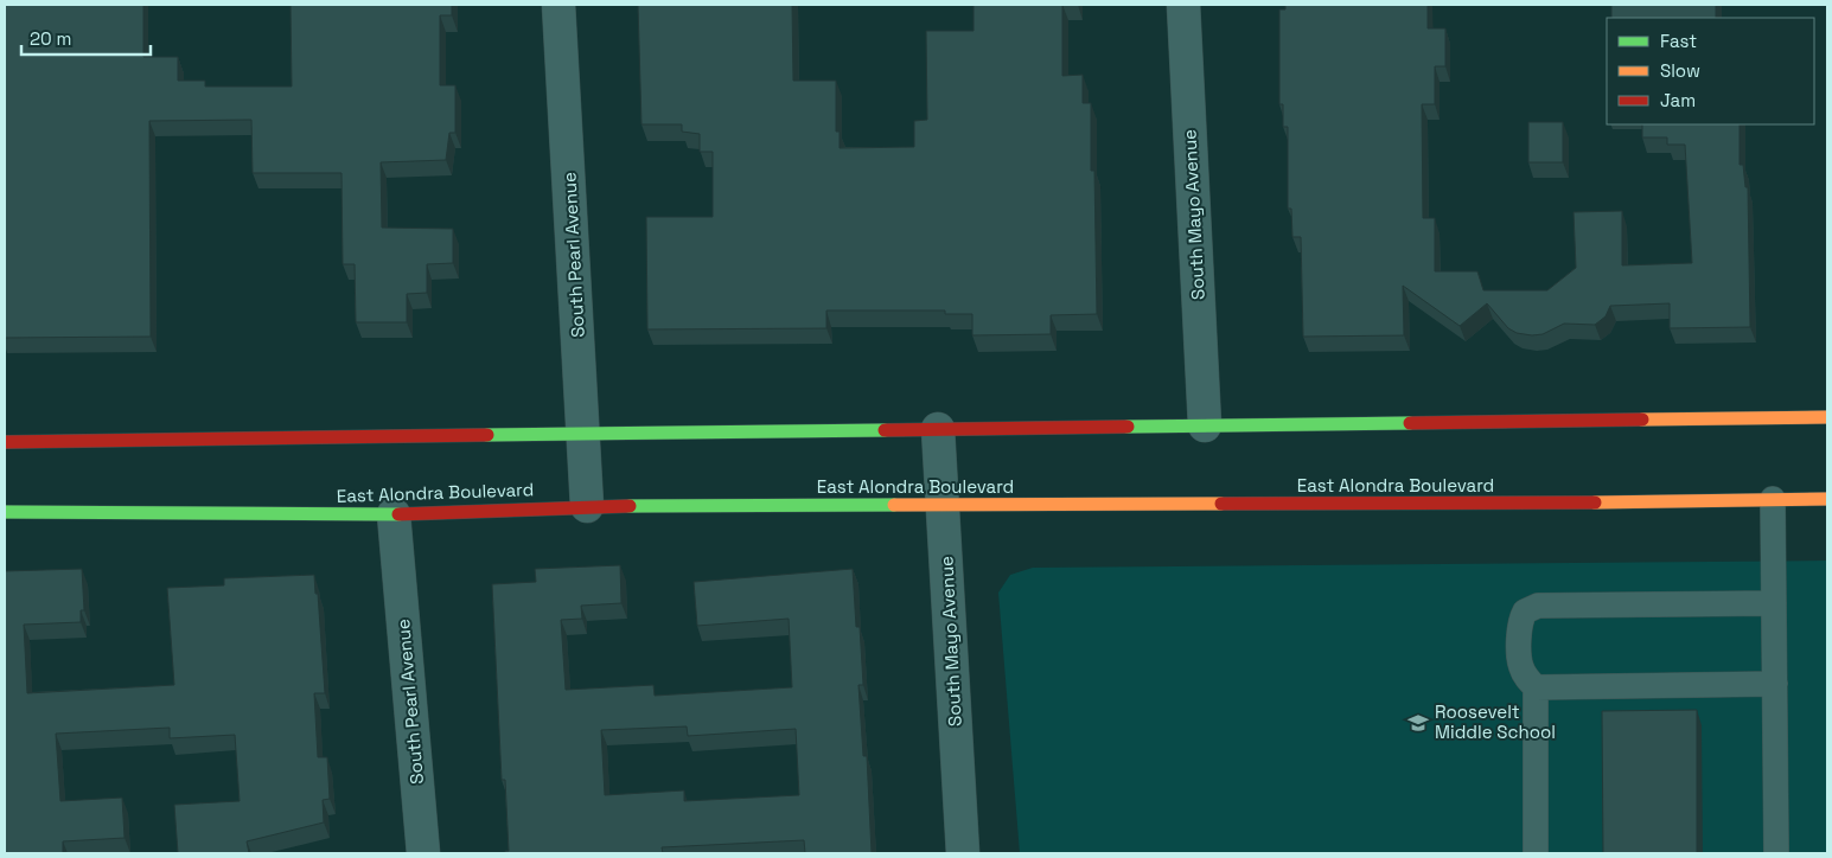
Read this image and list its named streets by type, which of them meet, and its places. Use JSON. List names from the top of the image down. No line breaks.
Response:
{"streets":{"main road":["East Alondra Boulevard"],"street":["South Mayo Avenue","South Pearl Avenue"]},"crossings":[["South Mayo Avenue","East Alondra Boulevard"],["South Pearl Avenue","East Alondra Boulevard"]],"places":{"school or university":["Roosevelt Middle School"]},"legend":["Fast","Slow","Jam"],"scale_bar":"20 m"}
